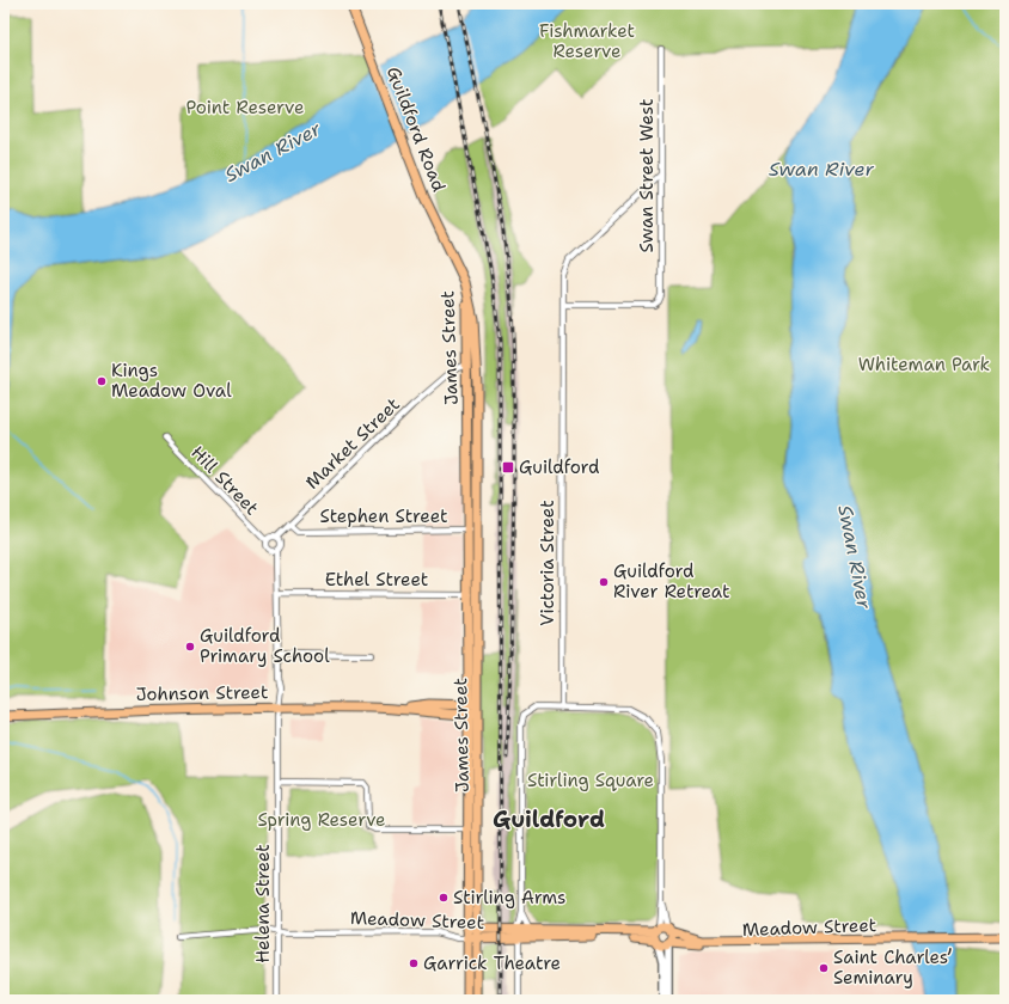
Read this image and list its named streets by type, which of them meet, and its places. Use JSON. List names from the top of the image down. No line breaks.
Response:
{"streets":{"main road":["Guildford Road","James Street","Johnson Street","Meadow Street"],"street":["Swan Street West","Market Street","Hill Street","Stephen Street","Victoria Street","Ethel Street","Helena Street"]},"crossings":[["Guildford Road","James Street"],["Swan Street West","Victoria Street"],["James Street","Market Street"],["James Street","Stephen Street"],["James Street","Ethel Street"],["James Street","Johnson Street"],["James Street","Meadow Street"],["Market Street","Hill Street"],["Market Street","Stephen Street"],["Market Street","Helena Street"],["Hill Street","Helena Street"],["Ethel Street","Helena Street"],["Johnson Street","Helena Street"],["Helena Street","Meadow Street"]],"districts":["Guildford"],"water":["Swan River"],"parks":["Fishmarket Reserve","Point Reserve","Whiteman Park","Stirling Square","Spring Reserve"],"places":{"other":["Kings Meadow Oval","Guildford River Retreat","Guildford Primary School","Stirling Arms","Garrick Theatre","Saint Charles’ Seminary"],"transit":["Guildford"]}}
